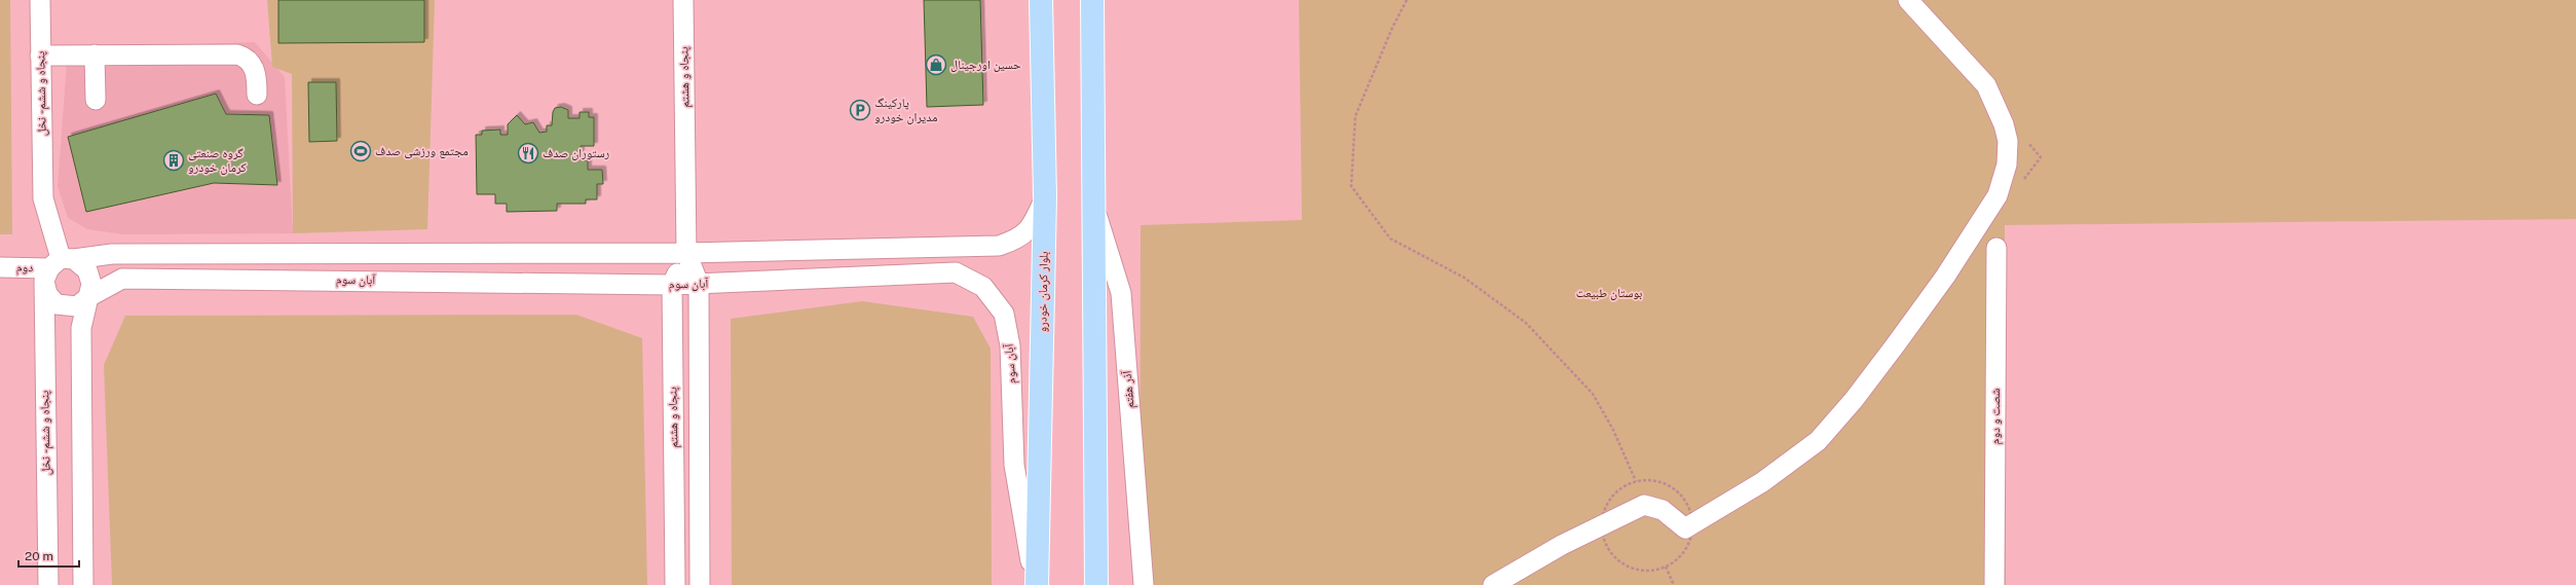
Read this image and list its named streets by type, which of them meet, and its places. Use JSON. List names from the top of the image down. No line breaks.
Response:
{"streets":{"main road":["بلوار کرمان خودرو"],"street":["پنجاه و هشتم","پنجاه و ششم - نخل","دوم","آبان سوم","آذر هفتم","شصت و دوم"]},"crossings":[["پنجاه و هشتم","آبان سوم"],["پنجاه و ششم - نخل","دوم"],["پنجاه و ششم - نخل","آبان سوم"],["دوم","آبان سوم"],["آبان سوم","بلوار کرمان خودرو"]],"parks":["بوستان طبیعت"],"places":{"shop":["حسین اورجینال"],"parking":["پارکینگ مدیران خودرو"],"sports":["مجتمع ورزشی صدف"],"restaurant":["رستوران صدف"],"building":["گروه صنعتی کرمان خودرو"]},"scale_bar":"20 m"}
